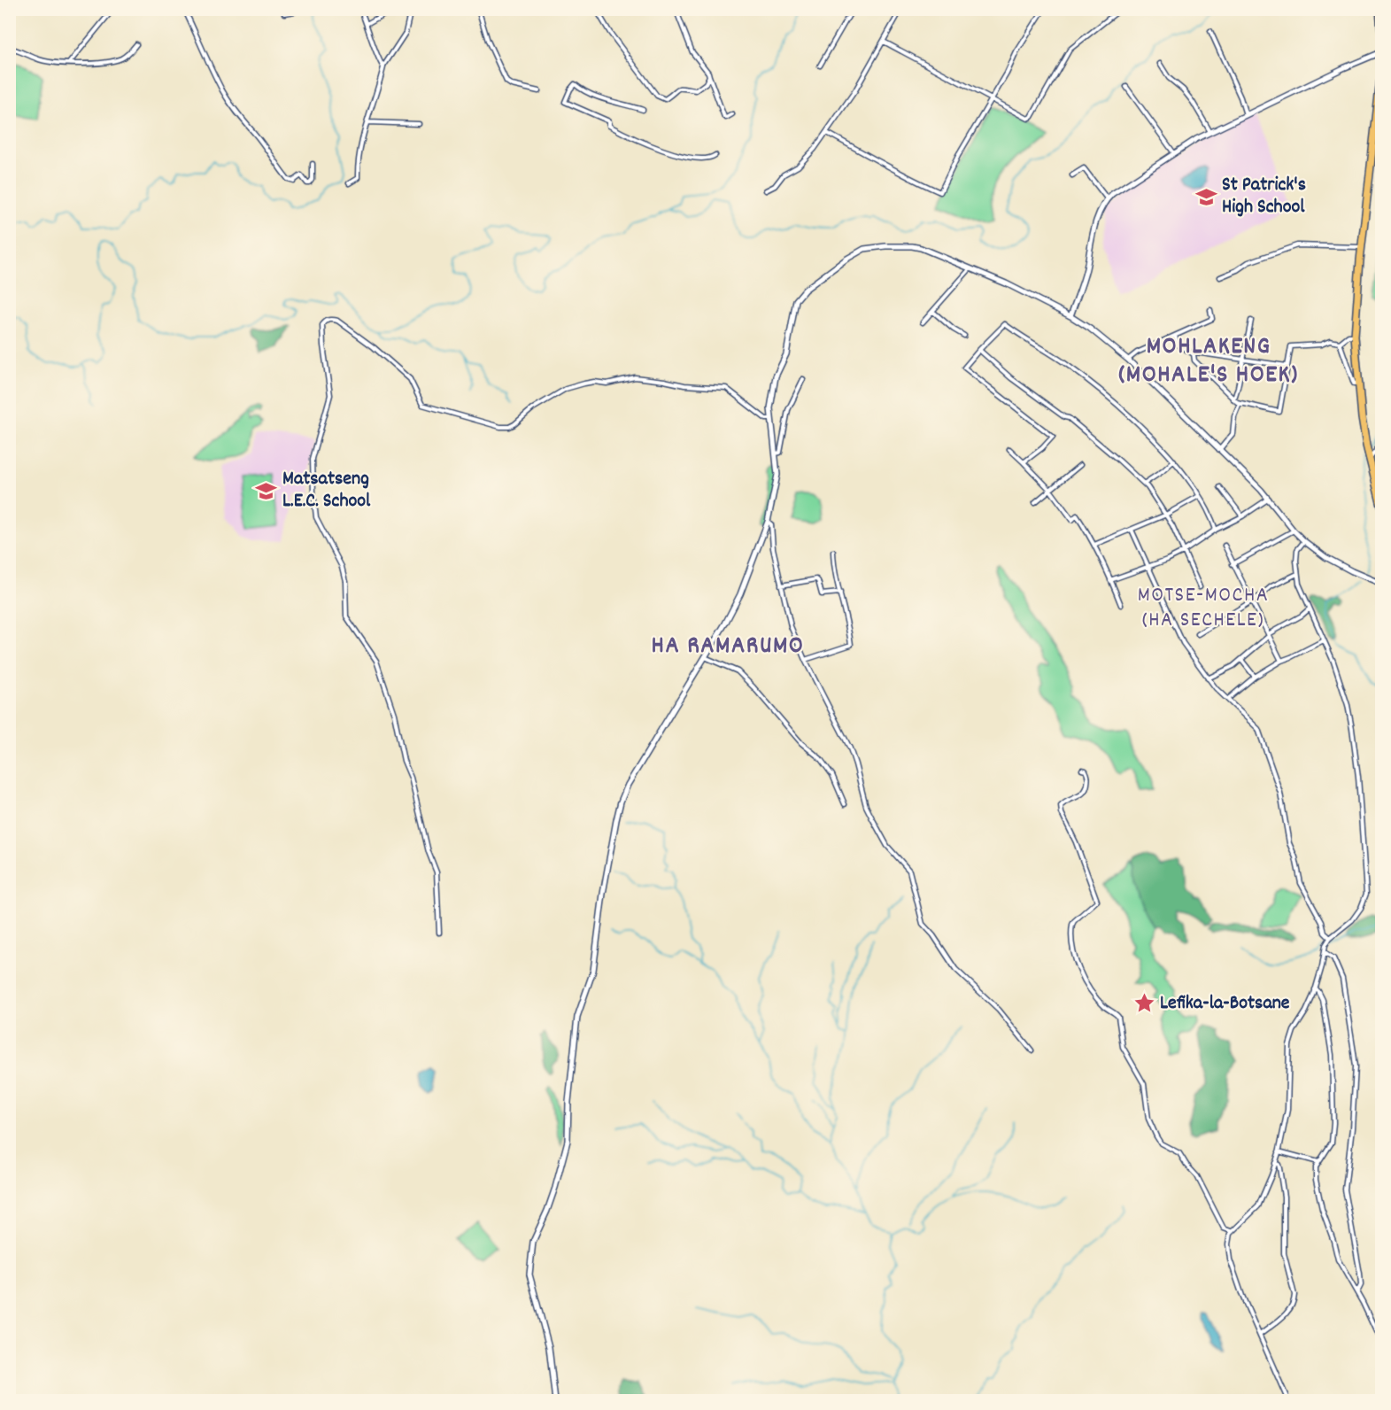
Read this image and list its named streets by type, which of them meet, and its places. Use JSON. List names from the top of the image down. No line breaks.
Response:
{"districts":["MOHLAKENG (MOHALE'S HOEK)","MOTSE-MOCHA (HA SECHELE)","HA RAMARUMO"],"places":{"school or university":["St Patrick's High School","Matsatseng L.E.C. School"],"place":["Lefika-la-Botsane"]}}
